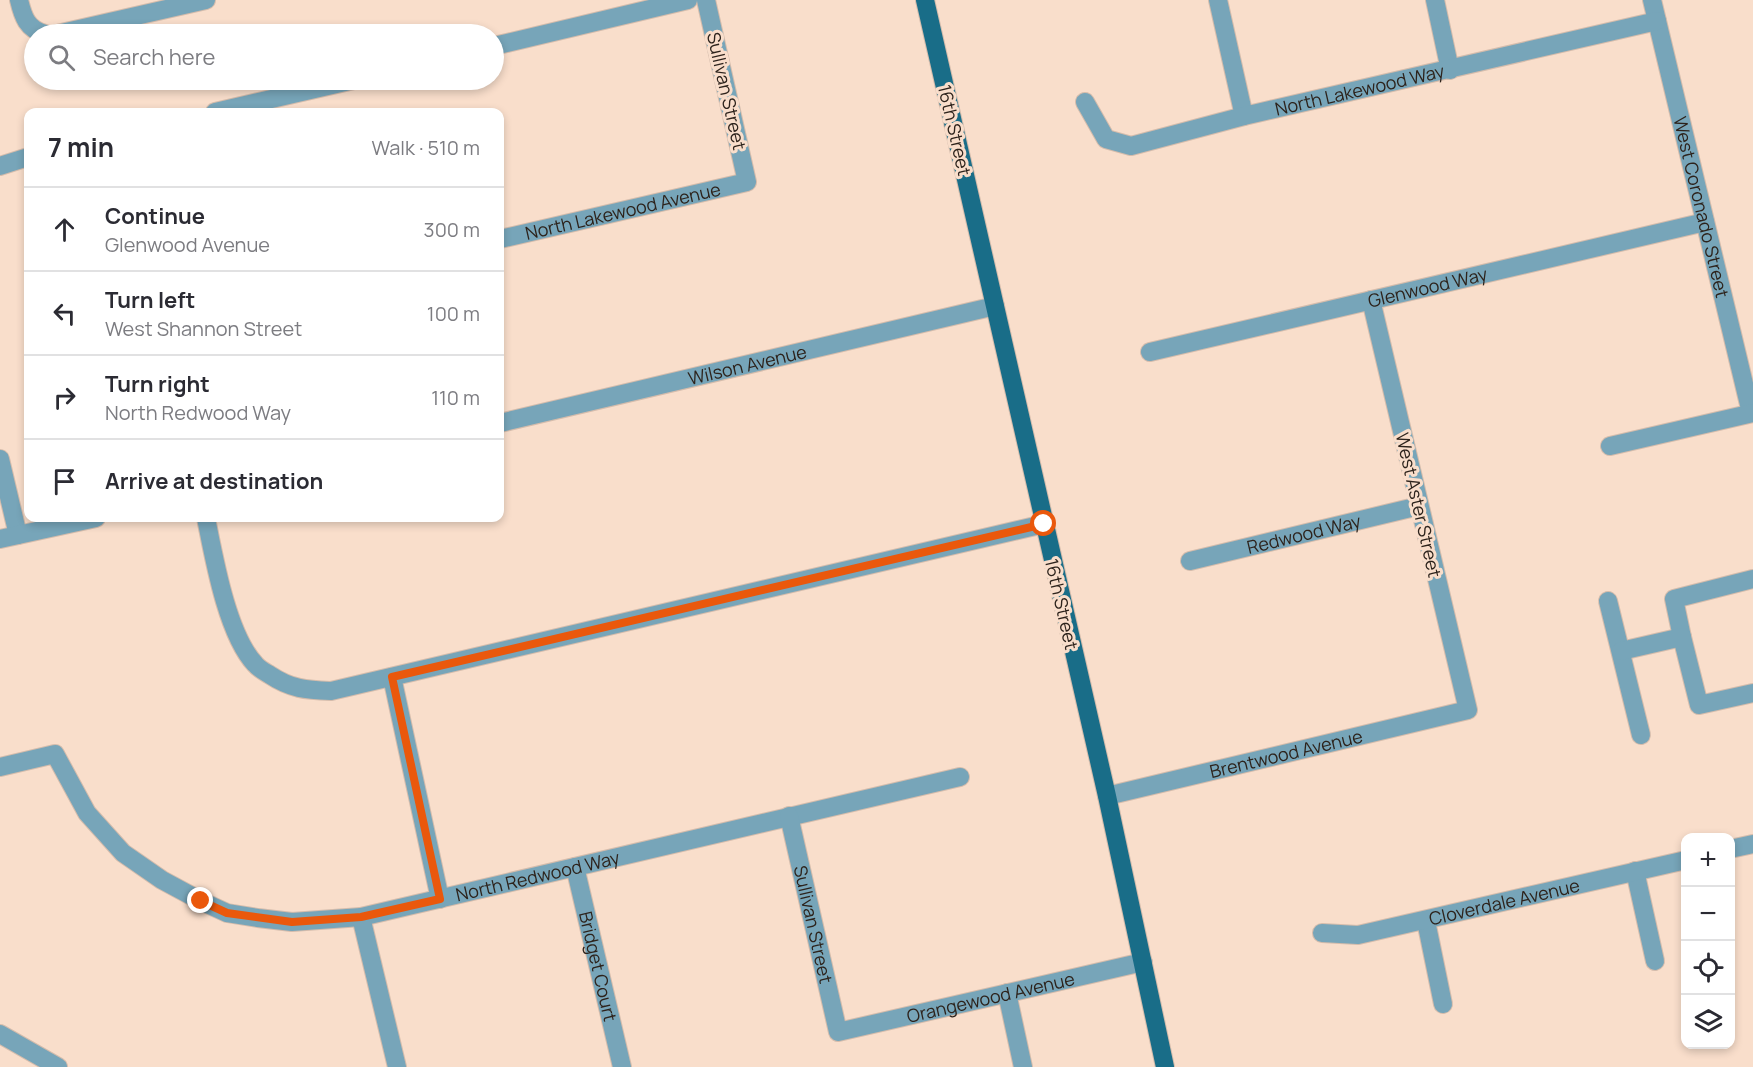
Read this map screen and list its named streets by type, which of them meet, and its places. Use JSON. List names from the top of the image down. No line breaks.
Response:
{"streets":{"main road":["16th Street"],"street":["North Lakewood Way","Sullivan Street","West Coronado Street","North Lakewood Avenue","Glenwood Way","Wilson Avenue","West Aster Street","Redwood Way","Brentwood Avenue","North Redwood Way","Cloverdale Avenue","Bridget Court","Orangewood Avenue"]},"crossings":[["North Lakewood Way","West Coronado Street"],["Sullivan Street","North Lakewood Avenue"],["Sullivan Street","North Redwood Way"],["Sullivan Street","Orangewood Avenue"],["16th Street","Wilson Avenue"],["16th Street","Brentwood Avenue"],["16th Street","Orangewood Avenue"],["West Coronado Street","Glenwood Way"],["Glenwood Way","West Aster Street"],["West Aster Street","Redwood Way"],["West Aster Street","Brentwood Avenue"],["North Redwood Way","Bridget Court"]],"page":{"search":"Search here","heading":["7 min","Walk · 510 m"],"list":[["Continue","Glenwood Avenue","300 m"],["Turn left","West Shannon Street","100 m"],["Turn right","North Redwood Way","110 m"],"Arrive at destination"],"map_buttons":["+","−"]}}
